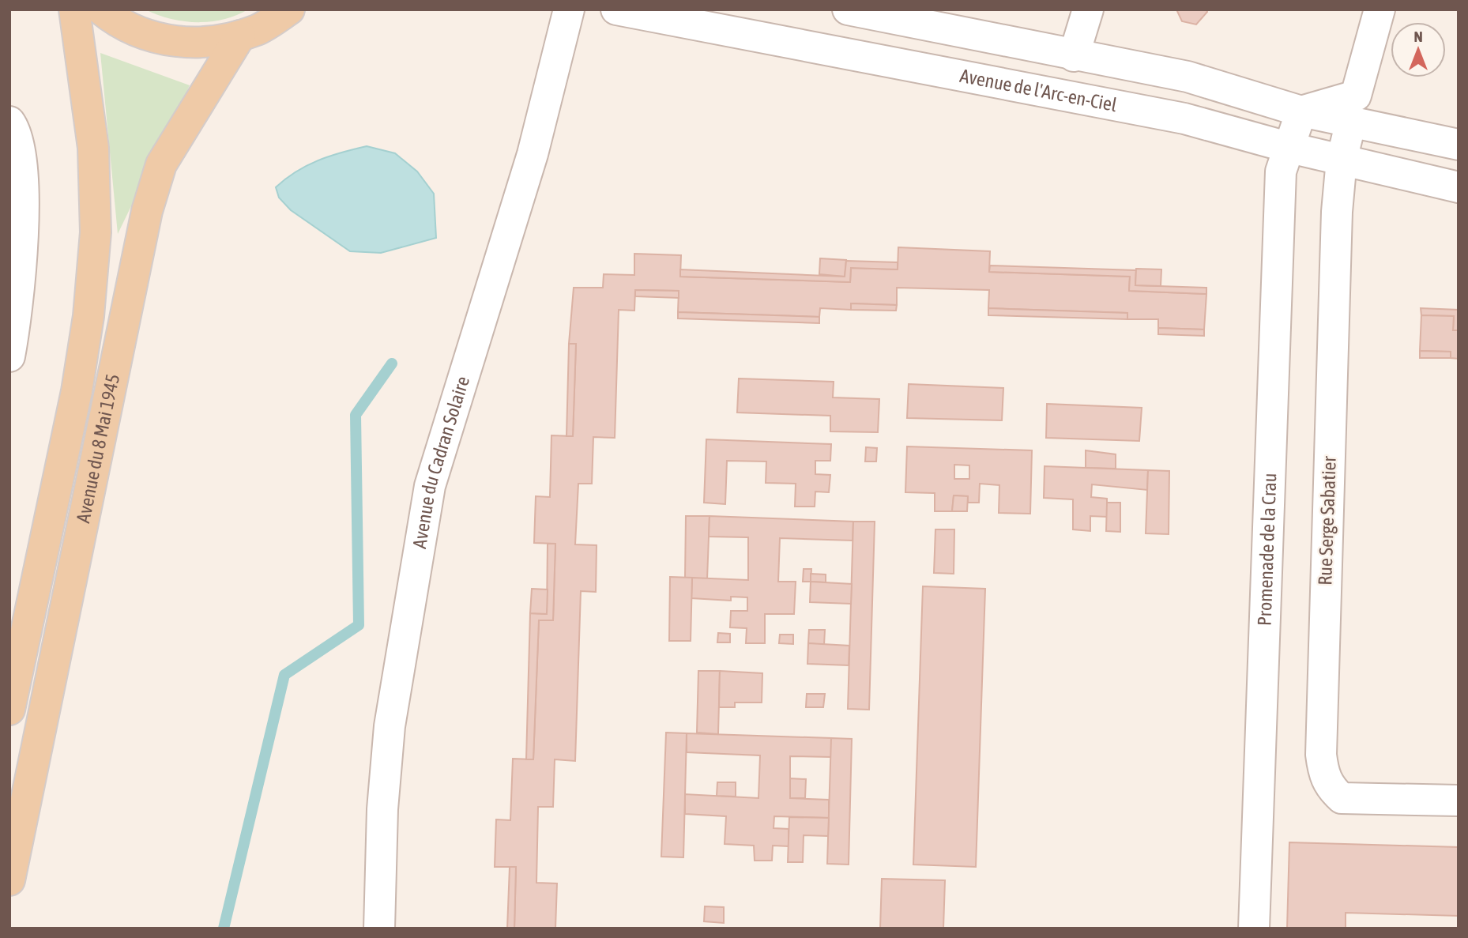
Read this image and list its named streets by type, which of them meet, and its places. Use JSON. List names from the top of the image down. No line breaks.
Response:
{"streets":{"main road":["Avenue du 8 Mai 1945"],"street":["Avenue de l'Arc-en-Ciel","Avenue du Cadran Solaire","Rue Serge Sabatier","Promenade de la Crau"]},"crossings":[["Avenue de l'Arc-en-Ciel","Rue Serge Sabatier"],["Avenue de l'Arc-en-Ciel","Promenade de la Crau"]],"north":"top"}
